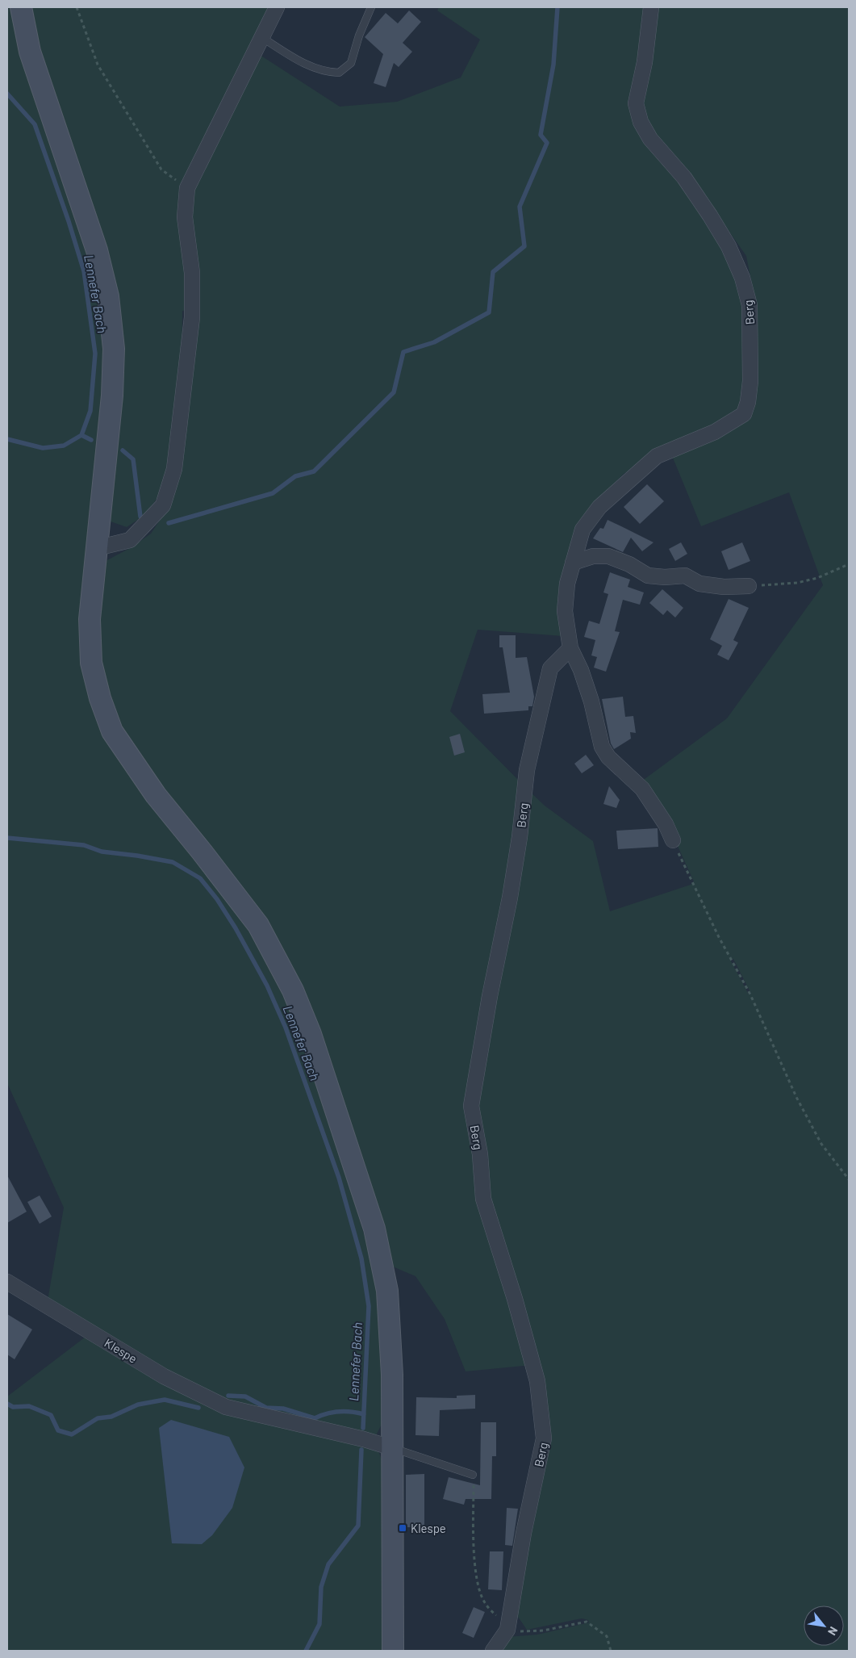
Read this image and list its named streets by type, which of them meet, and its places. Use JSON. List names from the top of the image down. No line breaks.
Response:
{"streets":{"street":["Berg","Klespe"]},"water":["Lennefer Bach"],"places":{"transit":["Klespe"]},"north":"bottom right"}
